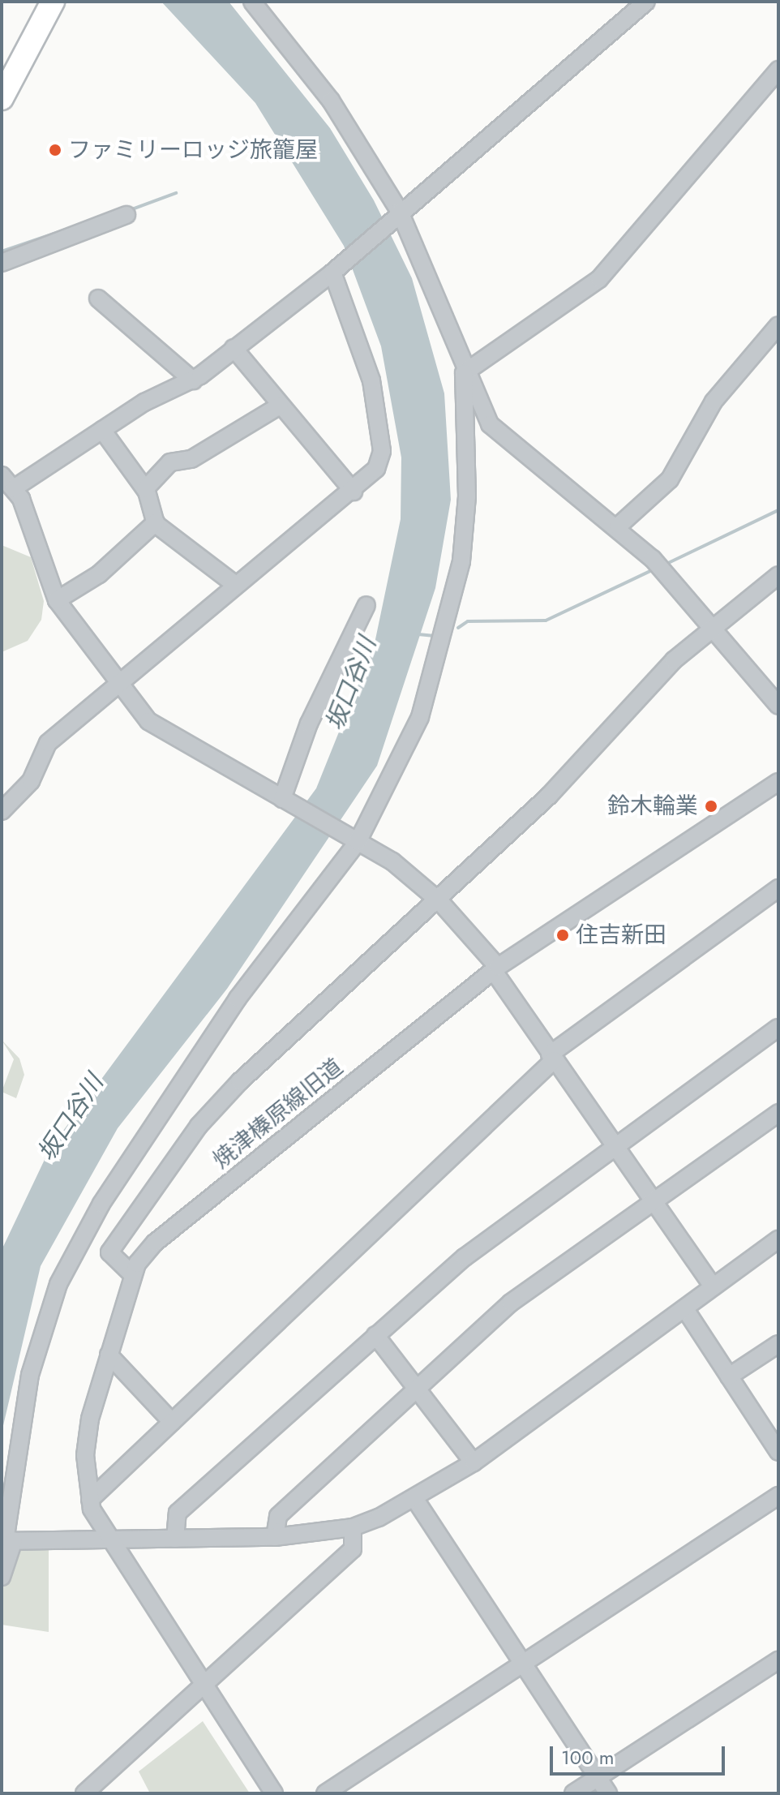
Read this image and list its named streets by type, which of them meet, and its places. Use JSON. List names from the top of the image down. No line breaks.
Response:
{"streets":{"street":["焼津榛原線旧道"]},"water":["坂口谷川"],"places":["ファミリーロッジ旅籠屋","鈴木輪業","住吉新田"],"scale_bar":"100 m"}
